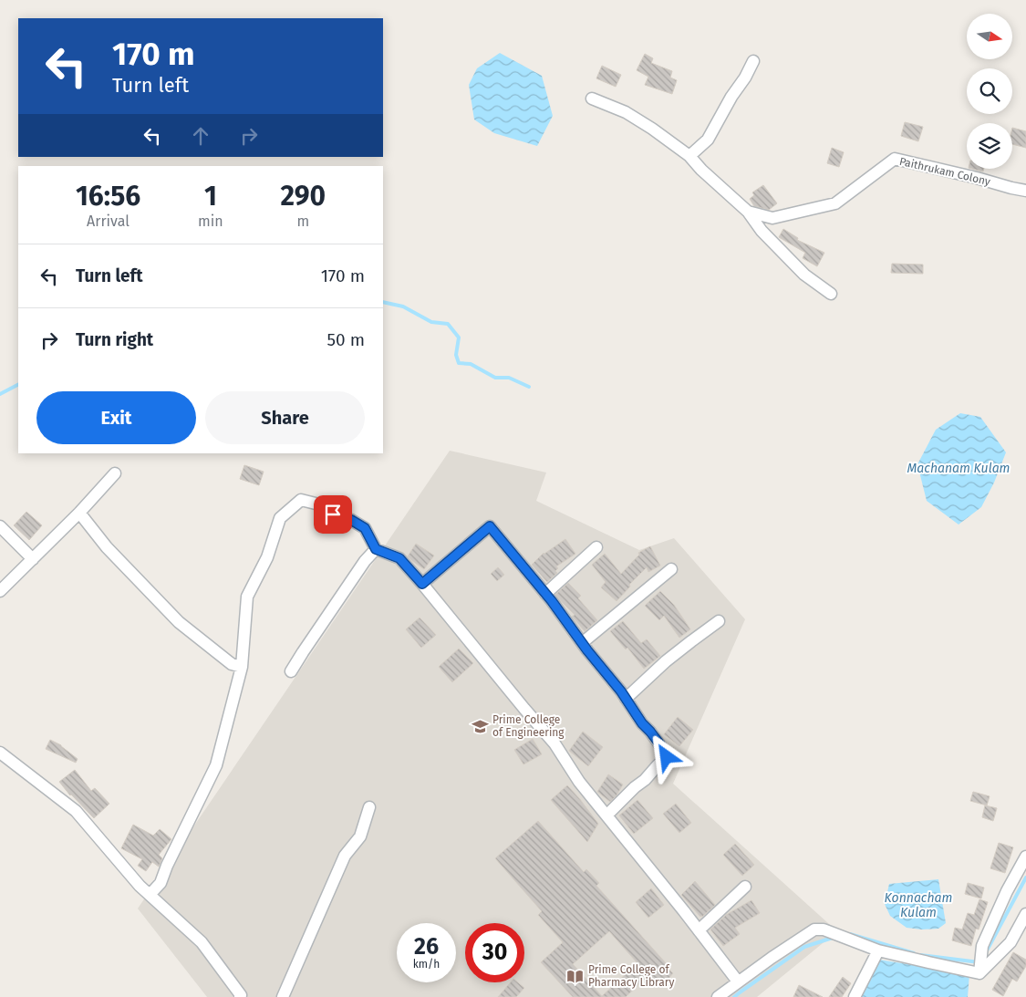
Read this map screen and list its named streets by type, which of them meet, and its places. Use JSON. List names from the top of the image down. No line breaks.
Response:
{"streets":{"street":["Paithrukam Colony"]},"water":["Machanam Kulam","Konnacham Kulam"],"places":{"school or university":["Prime College of Engineering"],"library":["Prime College of Pharmacy Library"]},"north":"right","page":{"turn":["170 m","Turn left"],"eta":["16:56","Arrival","1","min","290","m"],"list":[{"name":"Turn left","value":"170 m"},{"name":"Turn right","value":"50 m"}],"buttons":["Exit","Share"],"speed":"26 km/h","limit":"30"}}
